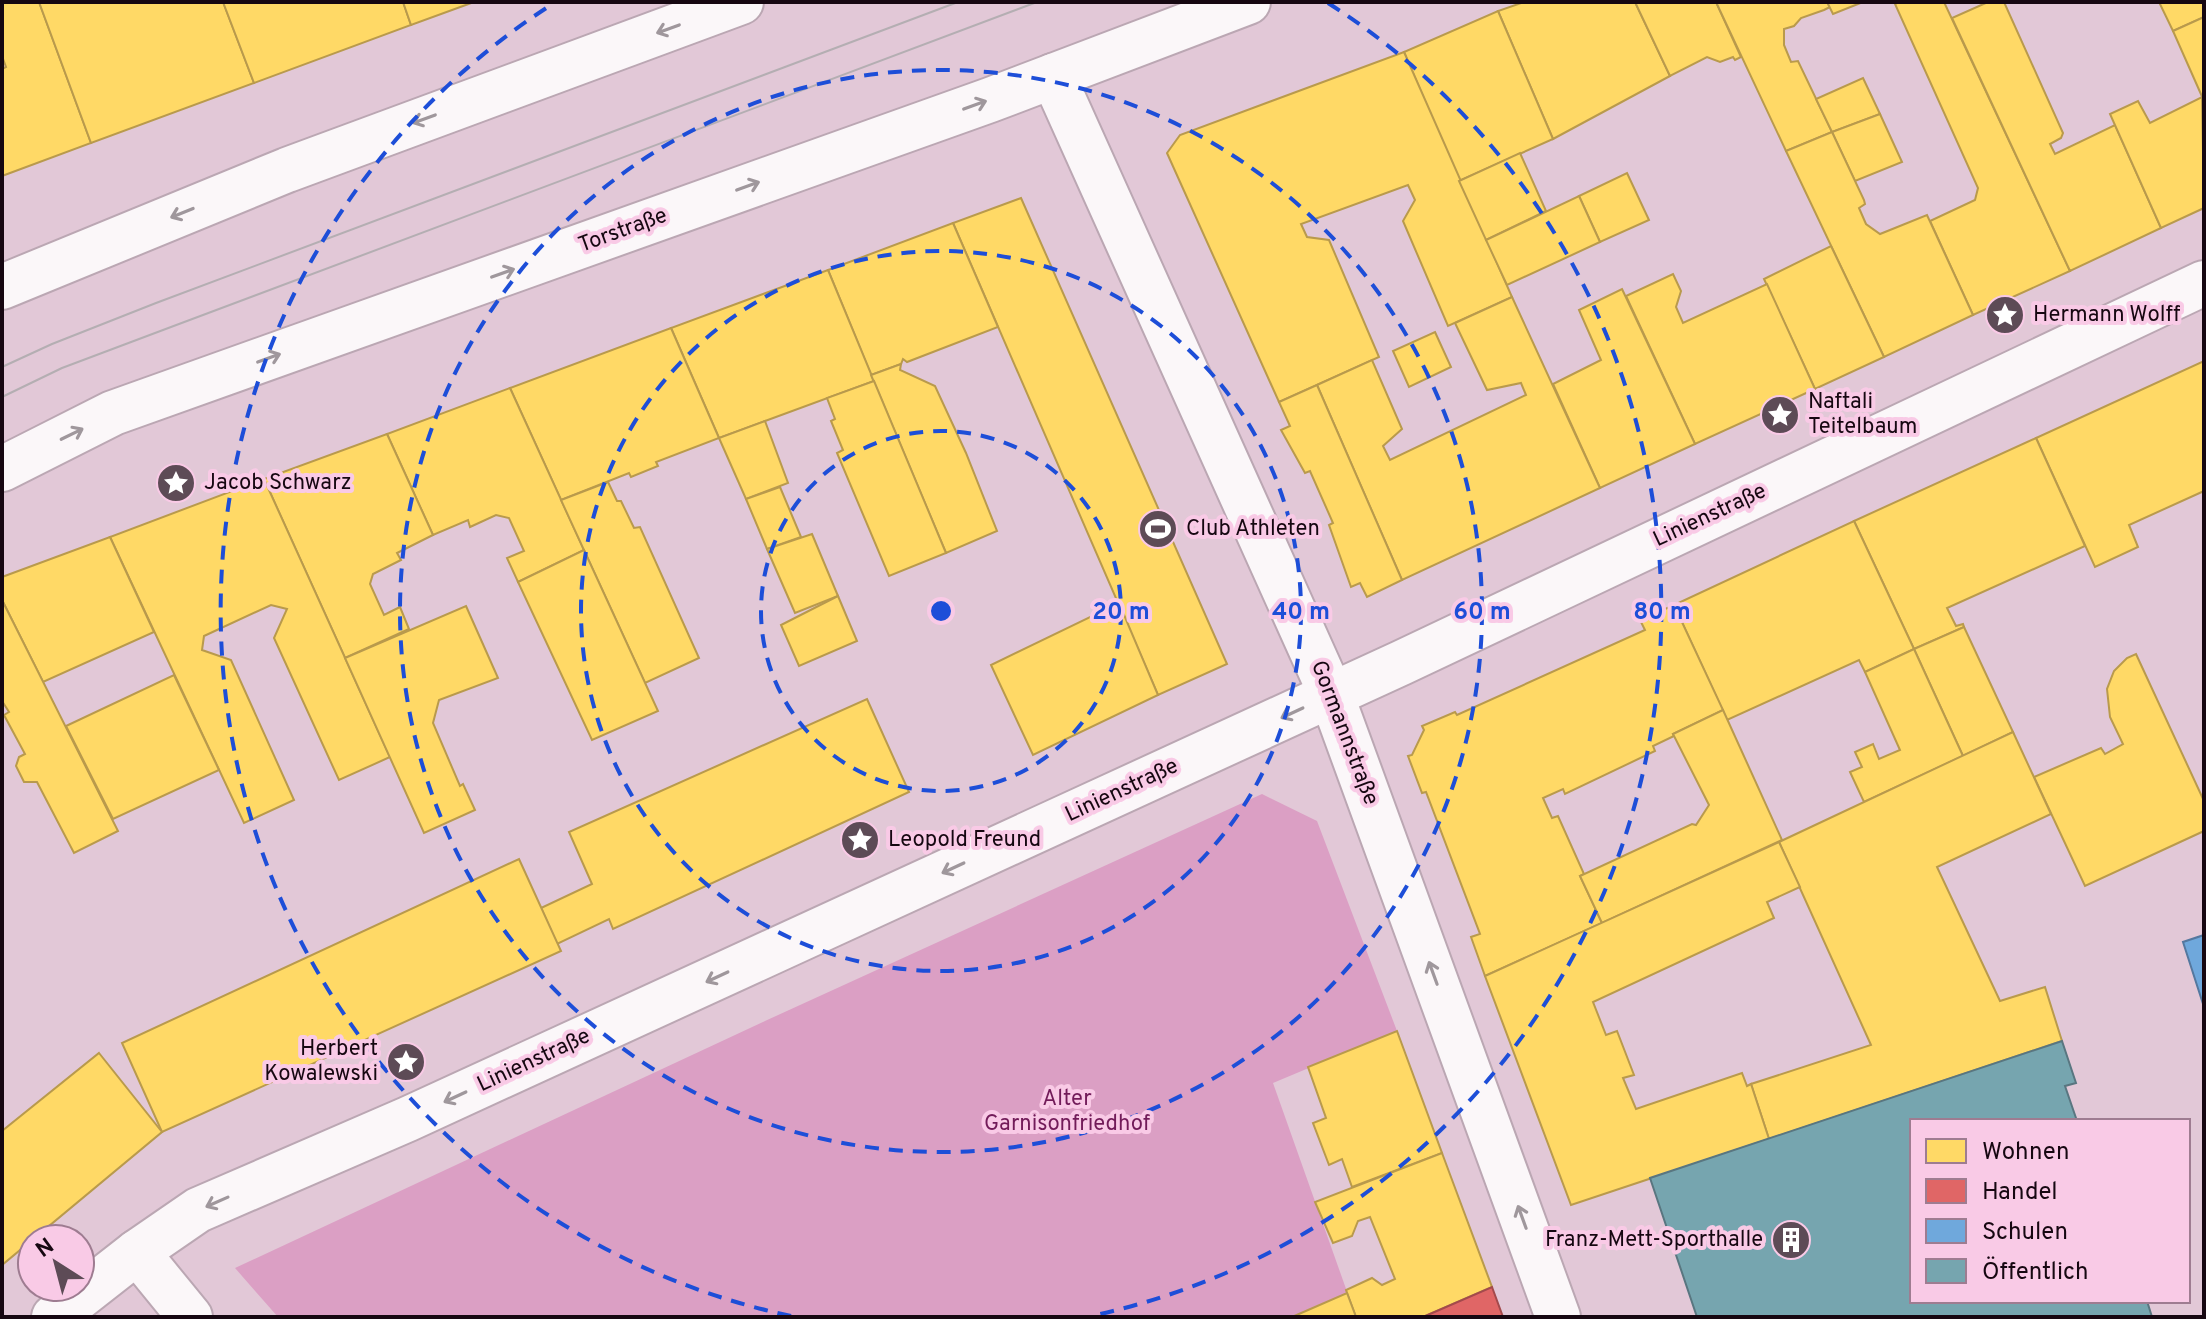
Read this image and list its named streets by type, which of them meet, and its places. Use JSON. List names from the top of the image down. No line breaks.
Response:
{"streets":{"street":["Torstraße","Linienstraße","Gormannstraße"]},"crossings":[["Torstraße","Gormannstraße"],["Linienstraße","Gormannstraße"]],"one_way":["Linienstraße","Gormannstraße"],"parks":["Alter Garnisonfriedhof"],"places":{"place":["Hermann Wolff","Naftali Teitelbaum","Jacob Schwarz","Leopold Freund","Herbert Kowalewski"],"sports":["Club Athleten"],"building":["Franz-Mett-Sporthalle"]},"legend":["Wohnen","Handel","Schulen","Öffentlich"],"north":"top left","rings":["20 m","40 m","60 m","80 m"]}
